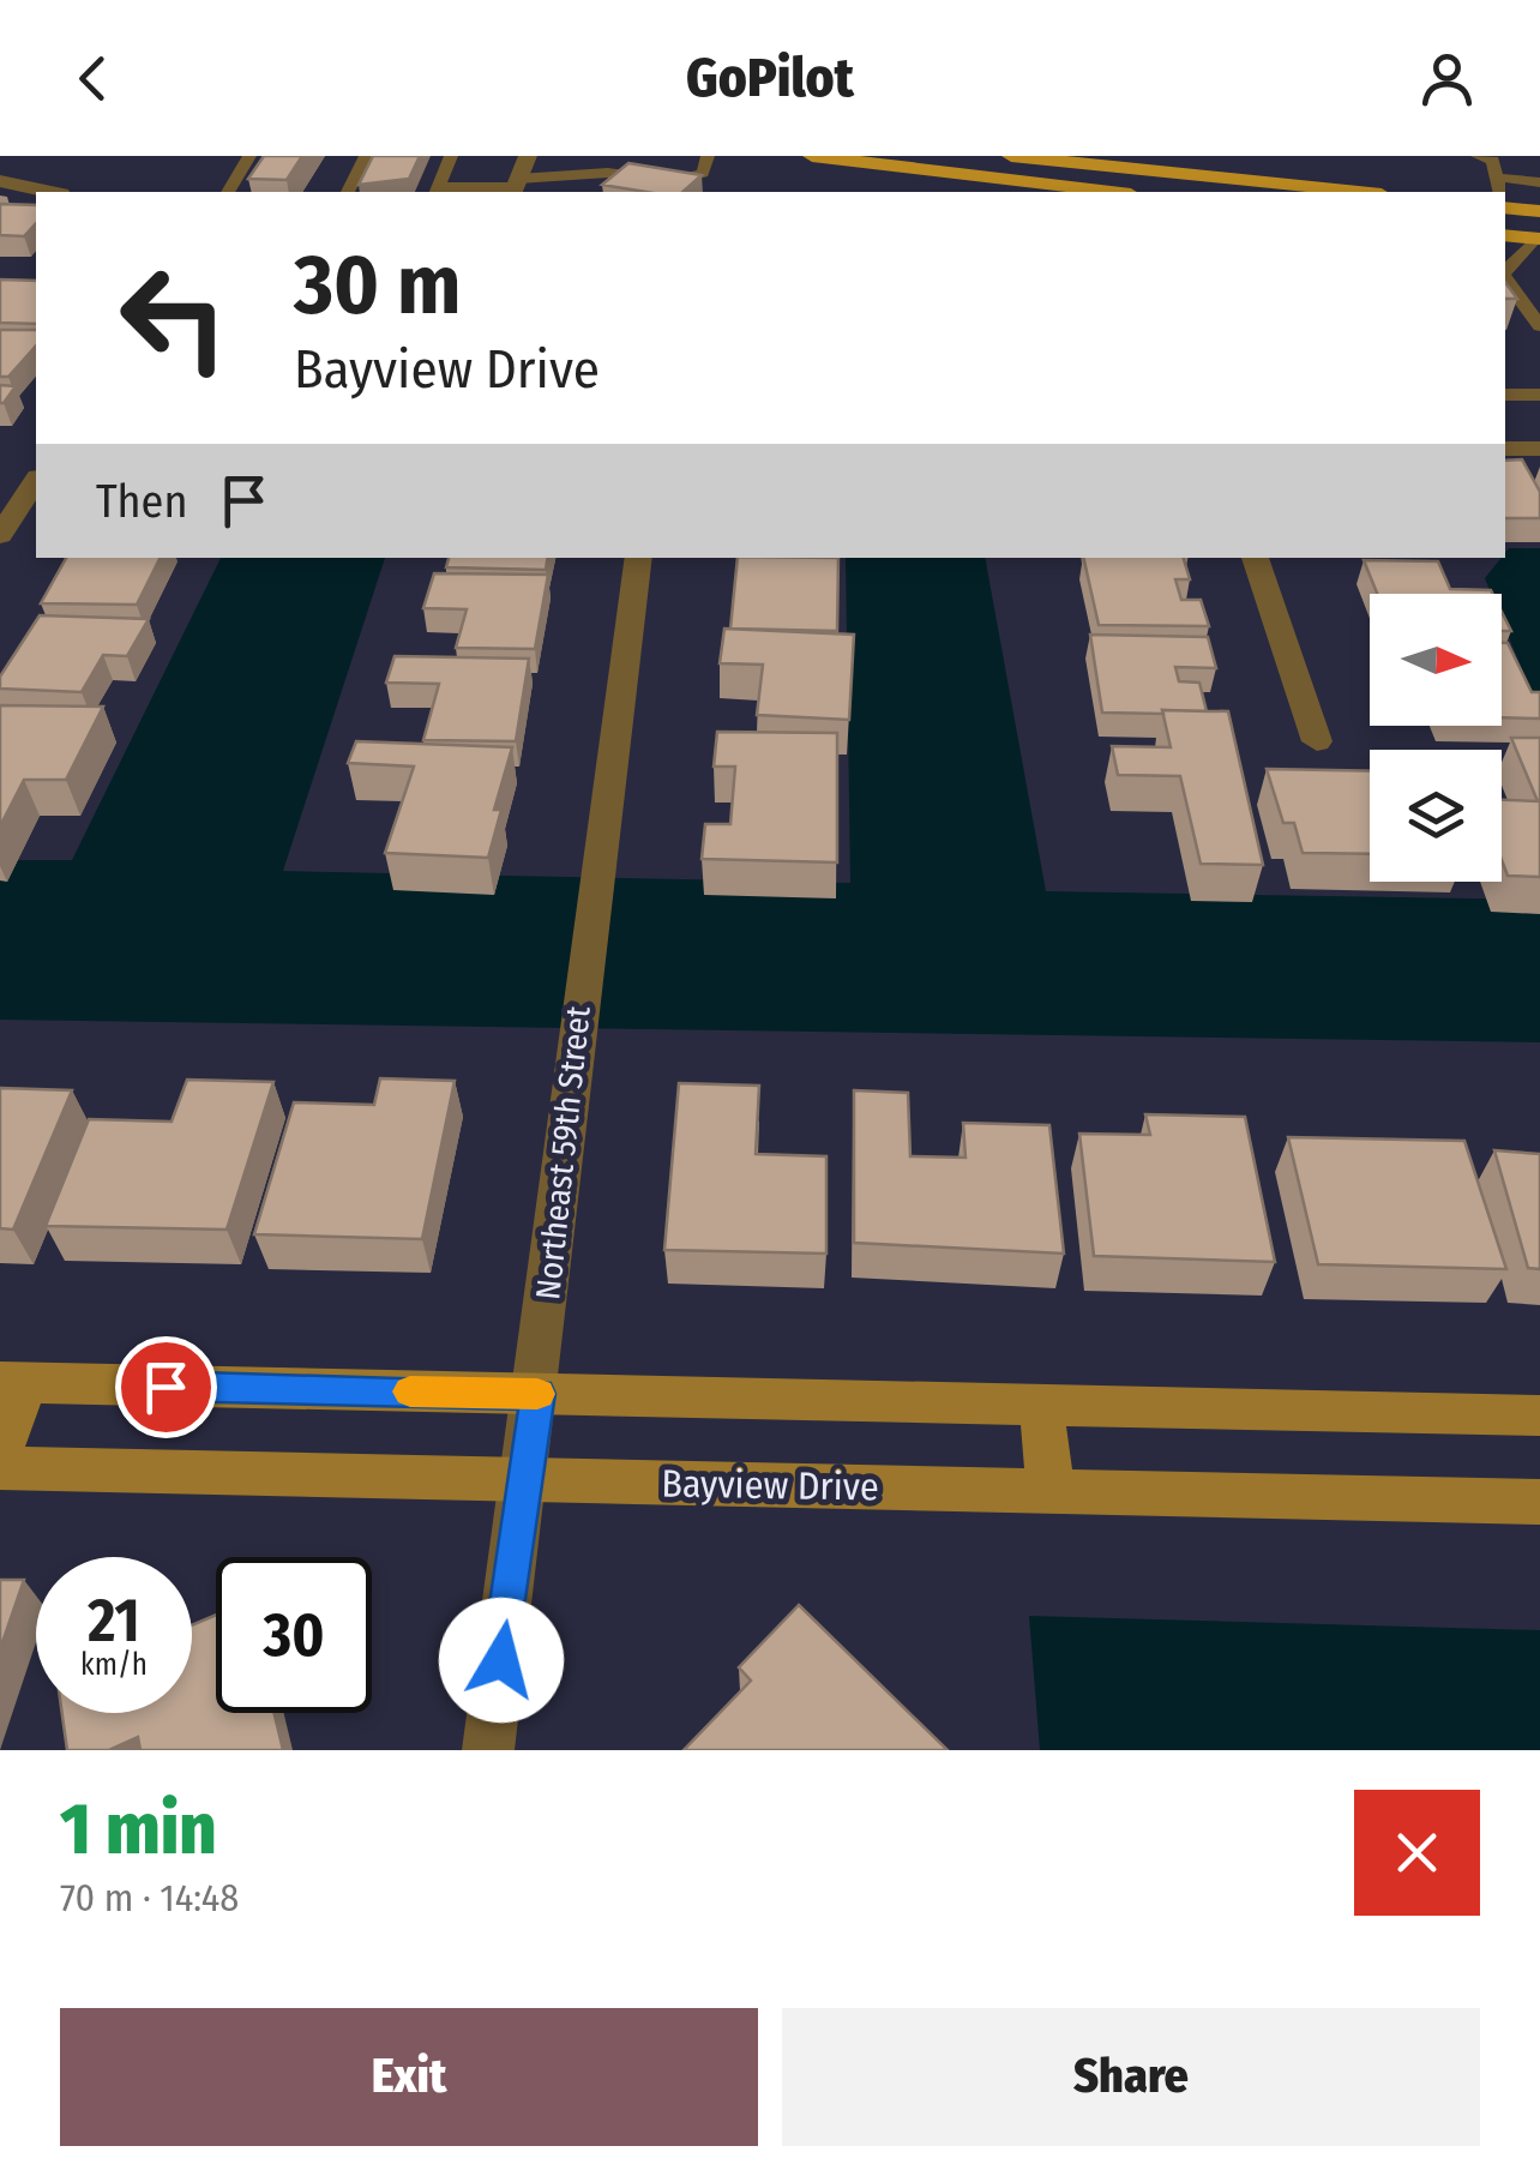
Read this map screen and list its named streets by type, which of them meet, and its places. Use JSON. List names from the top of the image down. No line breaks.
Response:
{"streets":{"street":["Northeast 59th Street","Bayview Drive"]},"crossings":[["Northeast 59th Street","Bayview Drive"]],"north":"right","page":{"header":"GoPilot","turn":["30 m","Bayview Drive"],"then":"Then","speed":"21 km/h","limit":"30","heading":["1 min","70 m · 14:48"],"buttons":["Exit","Share"]}}
